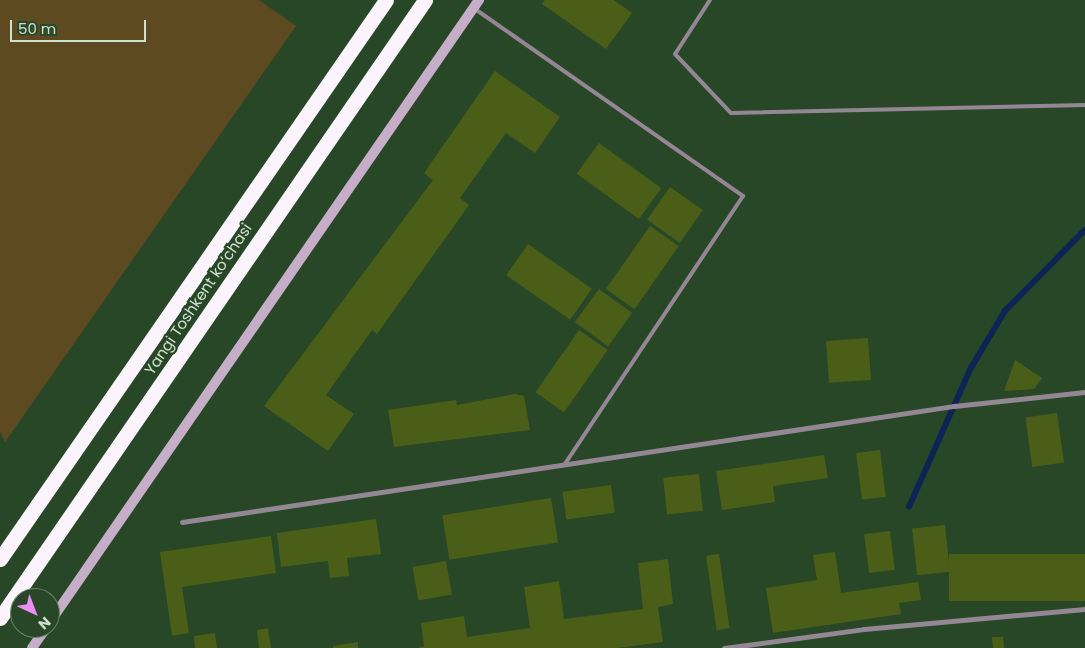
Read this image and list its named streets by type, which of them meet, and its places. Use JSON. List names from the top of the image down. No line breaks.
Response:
{"streets":{"highway":["Yangi Toshkent ko‘chasi"]},"scale_bar":"50 m","north":"bottom right"}
